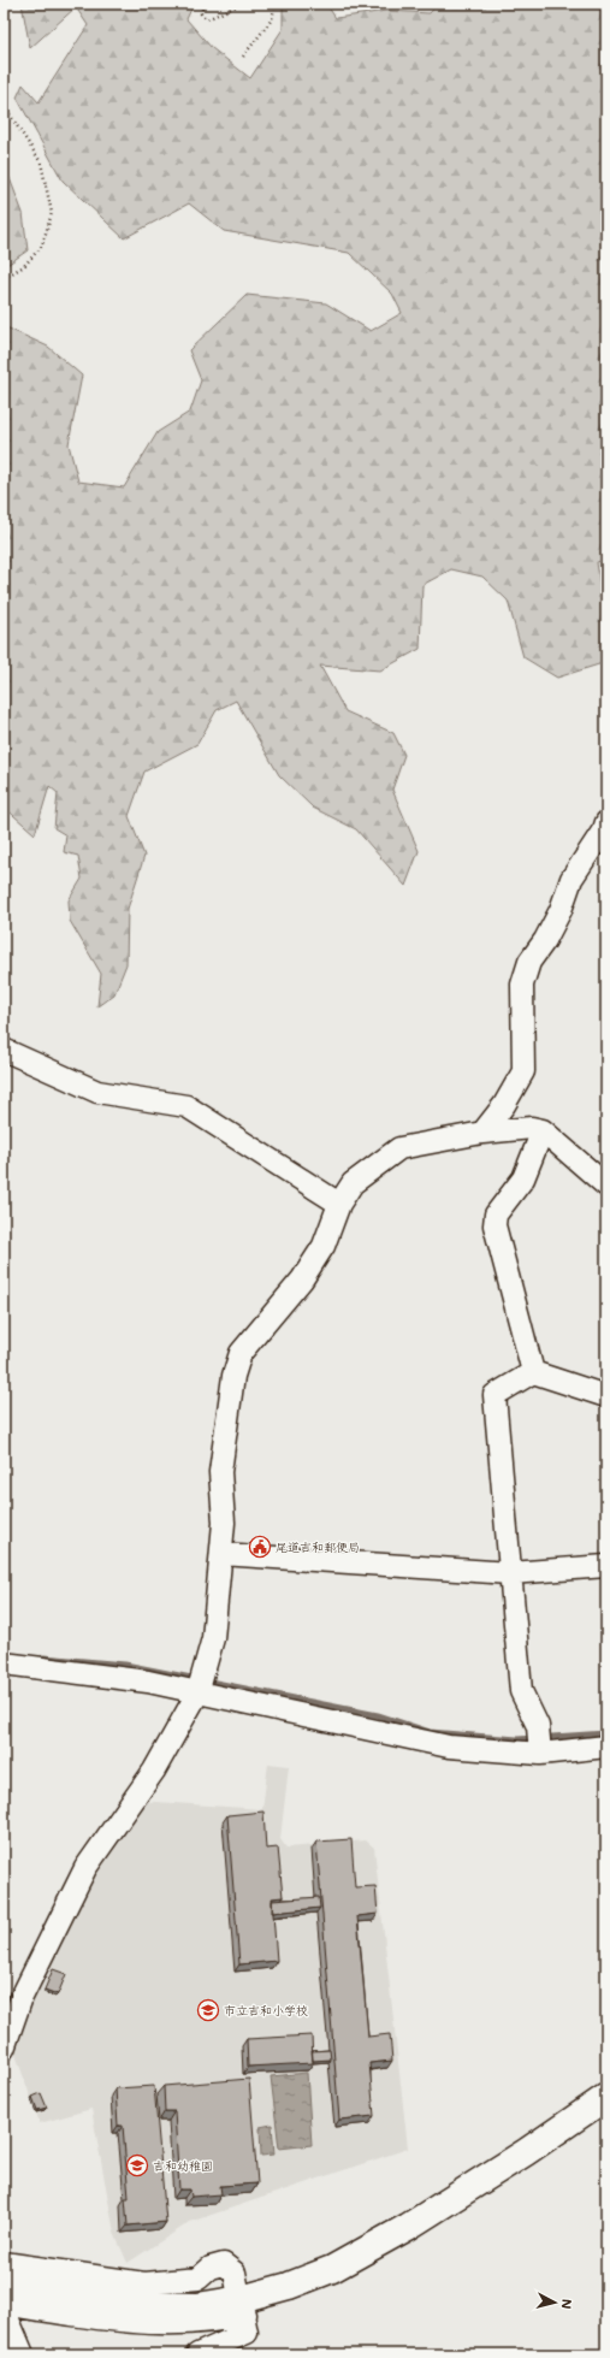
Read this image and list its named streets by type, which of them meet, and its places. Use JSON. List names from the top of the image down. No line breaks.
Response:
{"places":{"public building":["尾道吉和郵便局"],"school or university":["市立吉和小学校","吉和幼稚園"]},"north":"right"}
